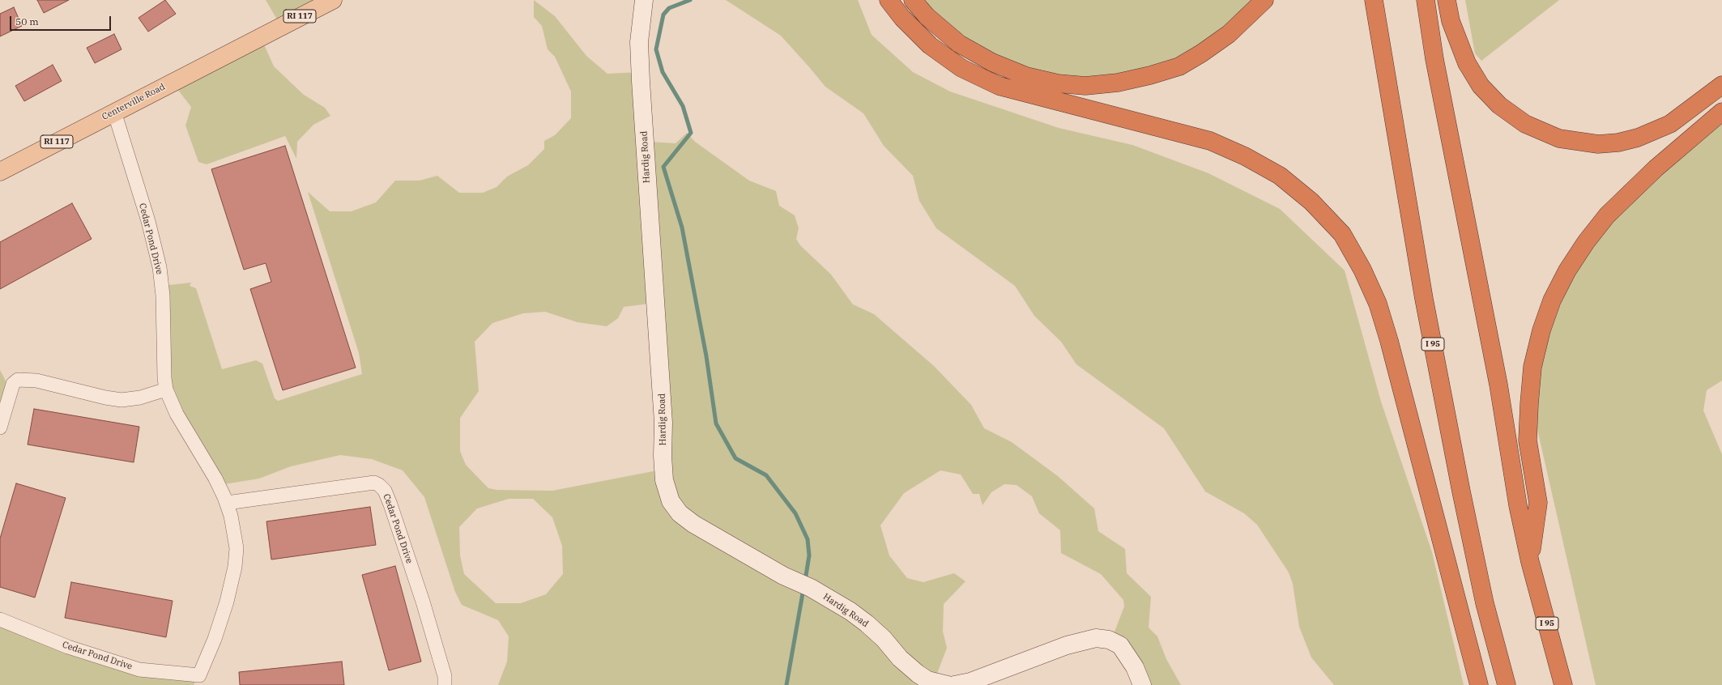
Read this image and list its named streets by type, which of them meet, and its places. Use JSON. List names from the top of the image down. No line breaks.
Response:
{"streets":{"highway":["I 95"],"main road":["RI 117","Centerville Road"],"street":["Hardig Road","Cedar Pond Drive"]},"crossings":[["Centerville Road","Cedar Pond Drive"]],"scale_bar":"50 m"}
